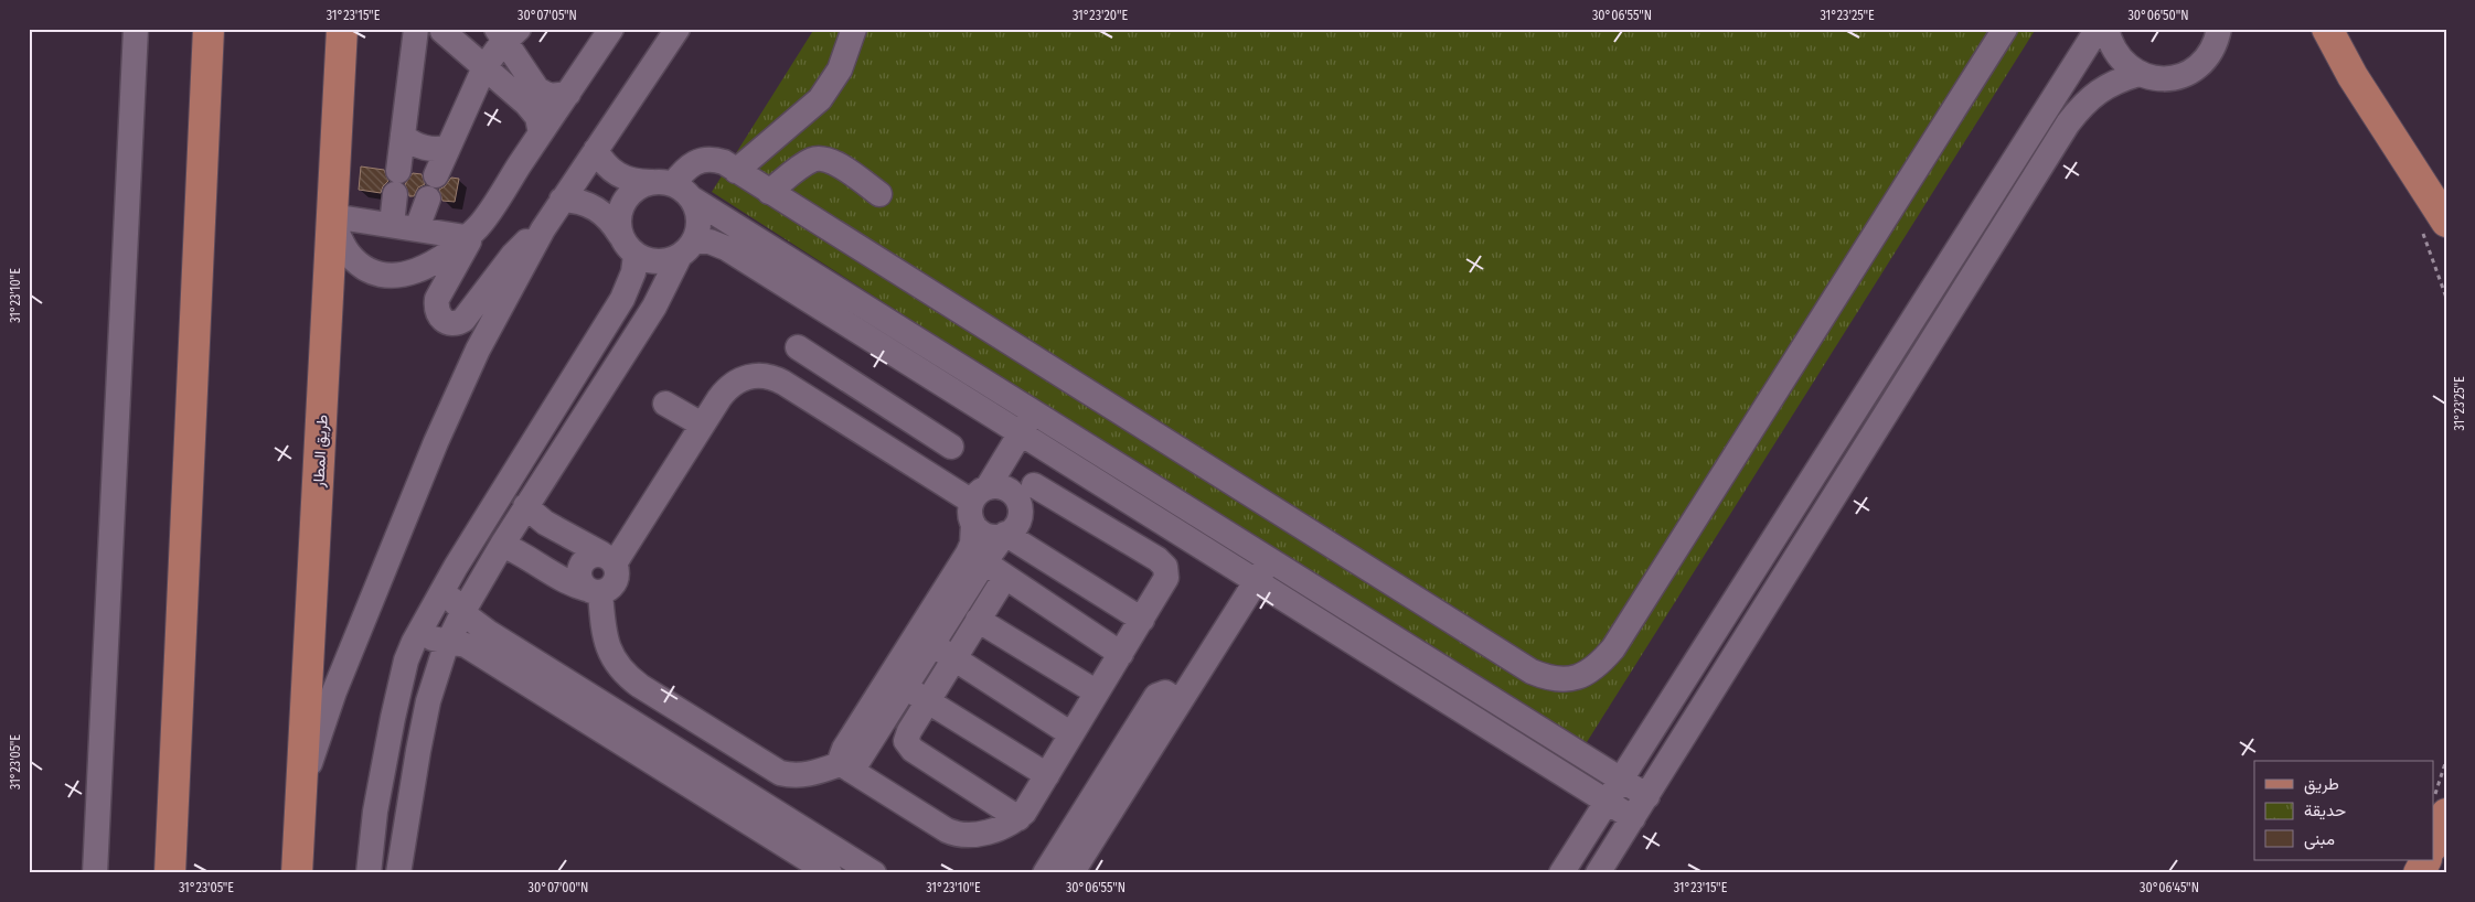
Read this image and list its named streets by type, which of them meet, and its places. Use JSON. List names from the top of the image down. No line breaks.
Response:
{"streets":{"main road":["طريق المطار"]},"legend":["طريق","حديقة","مبنى"],"coordinates":["31°23'15\"E","30°07'05\"N","31°23'20\"E","30°06'55\"N","31°23'25\"E","30°06'50\"N","31°23'10\"E","31°23'05\"E","30°07'00\"N","30°06'45\"N"]}
